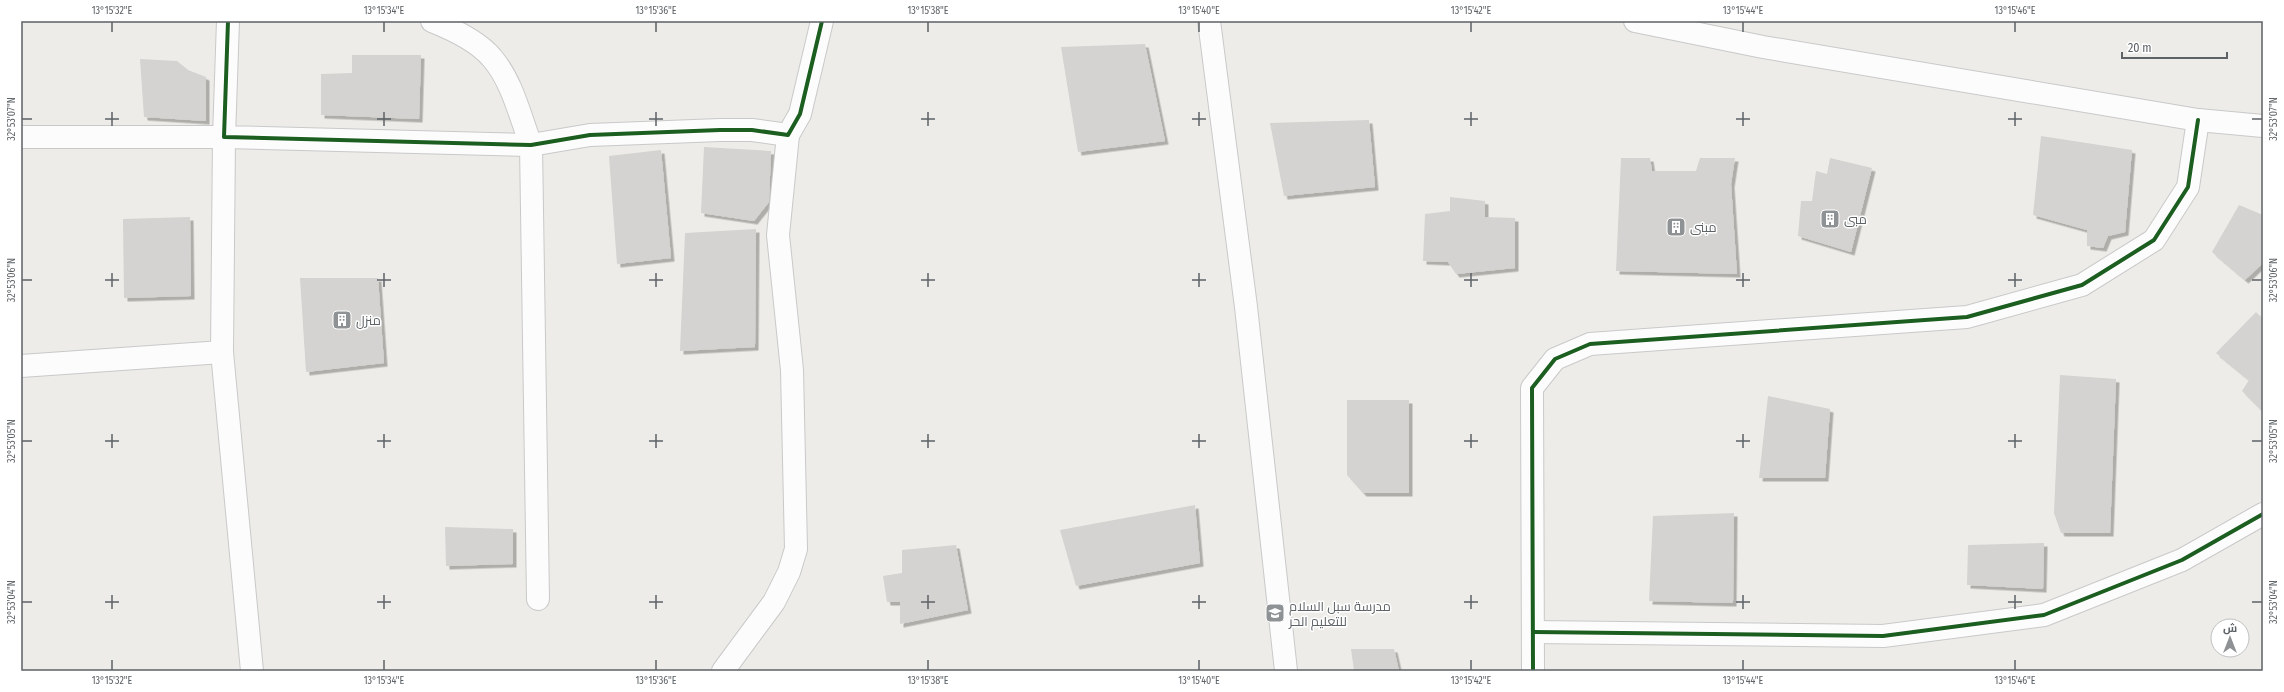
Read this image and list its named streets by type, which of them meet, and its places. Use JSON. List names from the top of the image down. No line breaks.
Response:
{"places":{"building":["مبى","مبنى","منزل"],"school or university":["مدرسة سبل السلام للتعليم الحر"]},"scale_bar":"20 m","north":"top","coordinates":["13°15'32\"E","13°15'34\"E","13°15'36\"E","13°15'38\"E","13°15'40\"E","13°15'42\"E","13°15'44\"E","13°15'46\"E","32°53'07\"N","32°53'06\"N","32°53'05\"N","32°53'04\"N"]}
